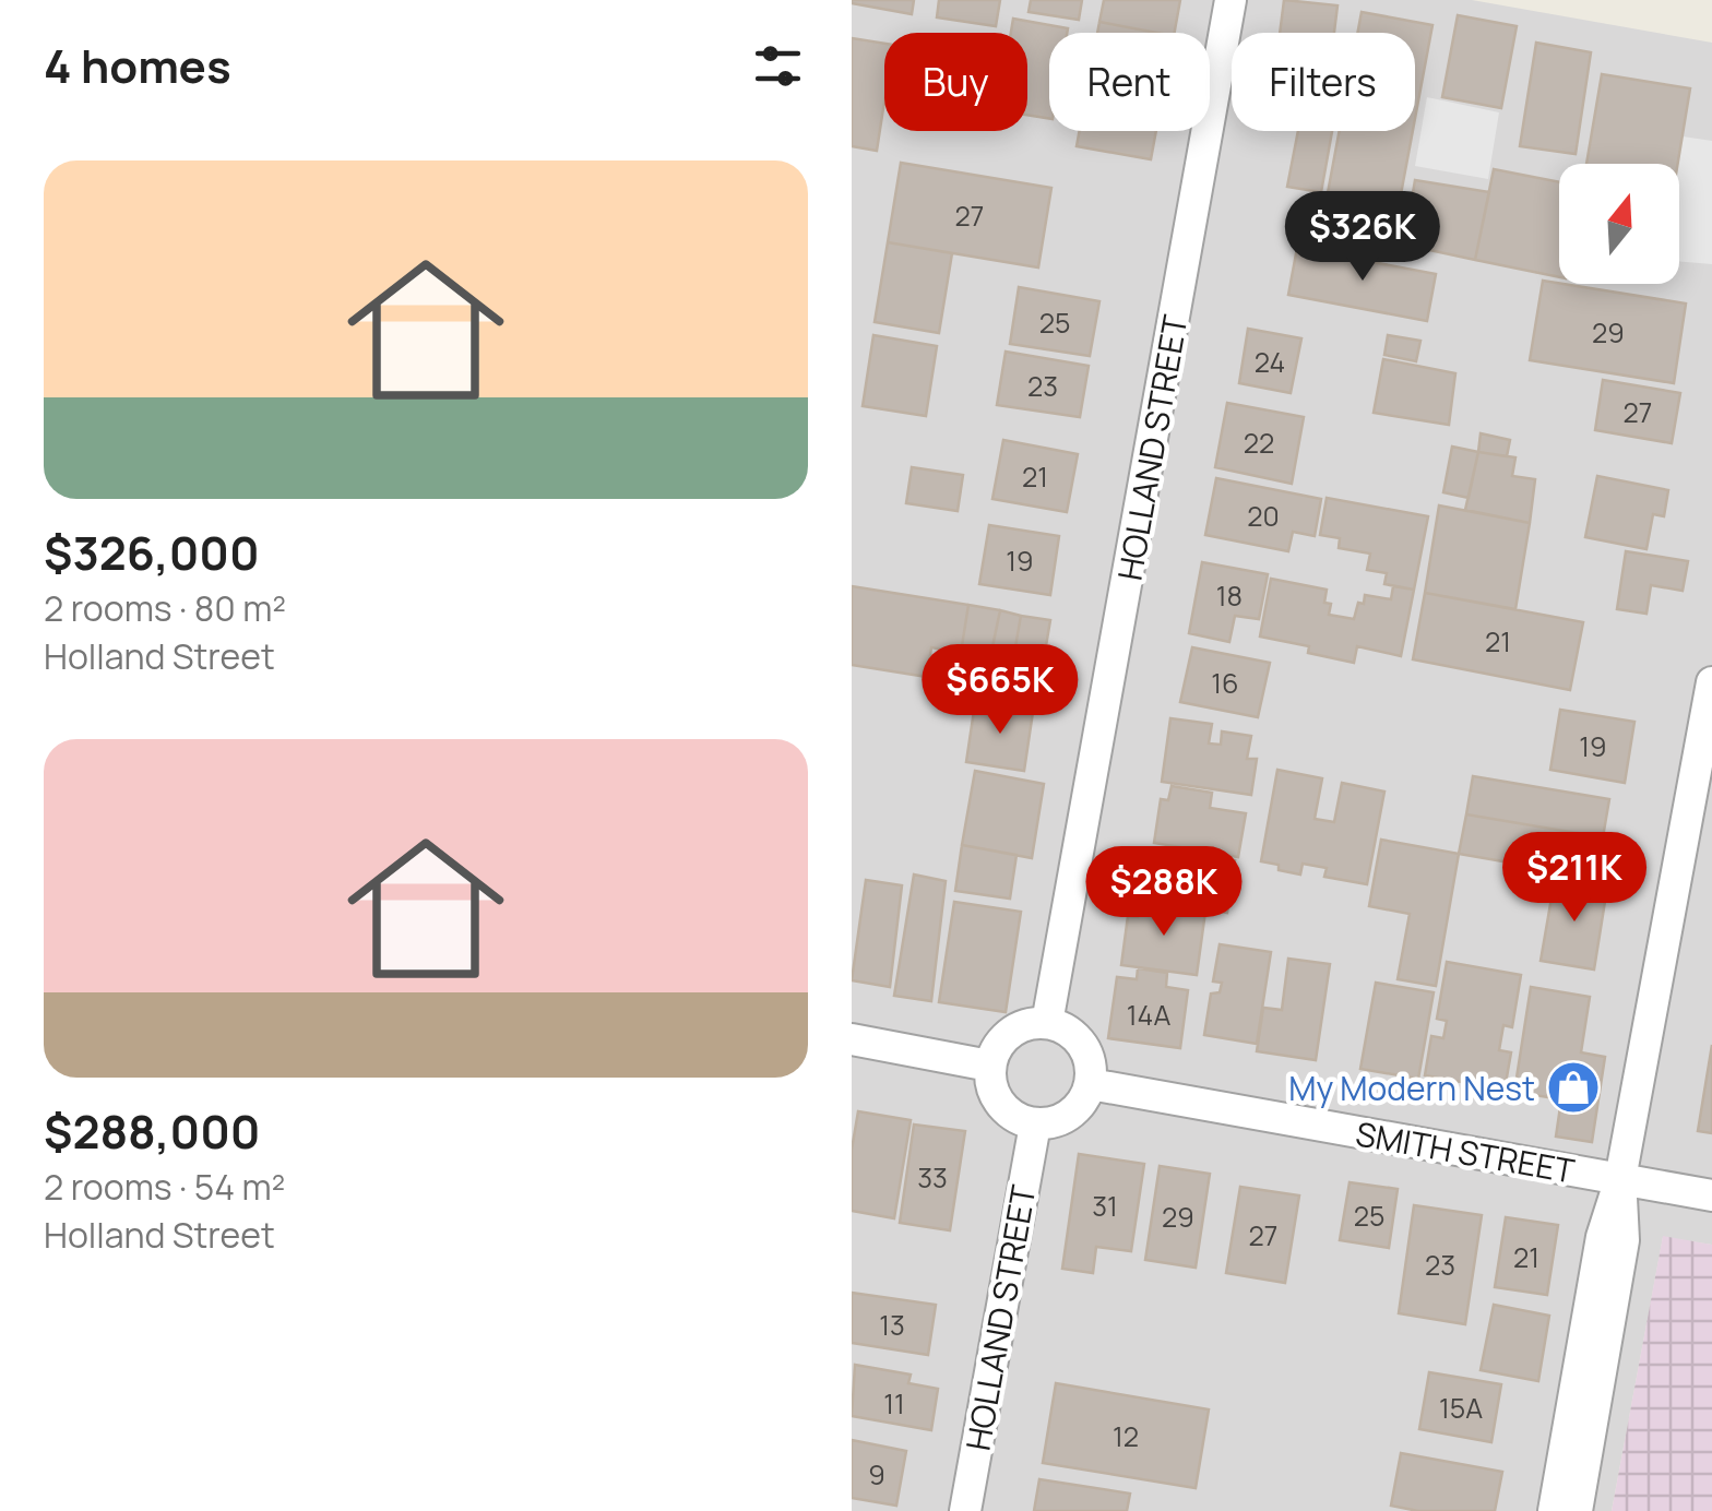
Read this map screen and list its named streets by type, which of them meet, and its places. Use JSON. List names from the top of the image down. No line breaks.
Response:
{"streets":{"street":["HOLLAND STREET","SMITH STREET"]},"crossings":[["HOLLAND STREET","SMITH STREET"]],"places":{"shop":["My Modern Nest"]},"house_numbers":["27","25","29","24","23","27","22","21","20","19","18","21","16","19","14A","33","31","25","29","27","21","23","13","11","15A","12","9"],"north":"top","page":{"heading":"4 homes","chip":["Buy","Rent","Filters"],"list":[{"name":"$326,000","note":"2 rooms · 80 m² · Holland Street"},{"name":"$288,000","note":"2 rooms · 54 m² · Holland Street"}],"price":["$326K","$665K","$211K","$288K"]}}
